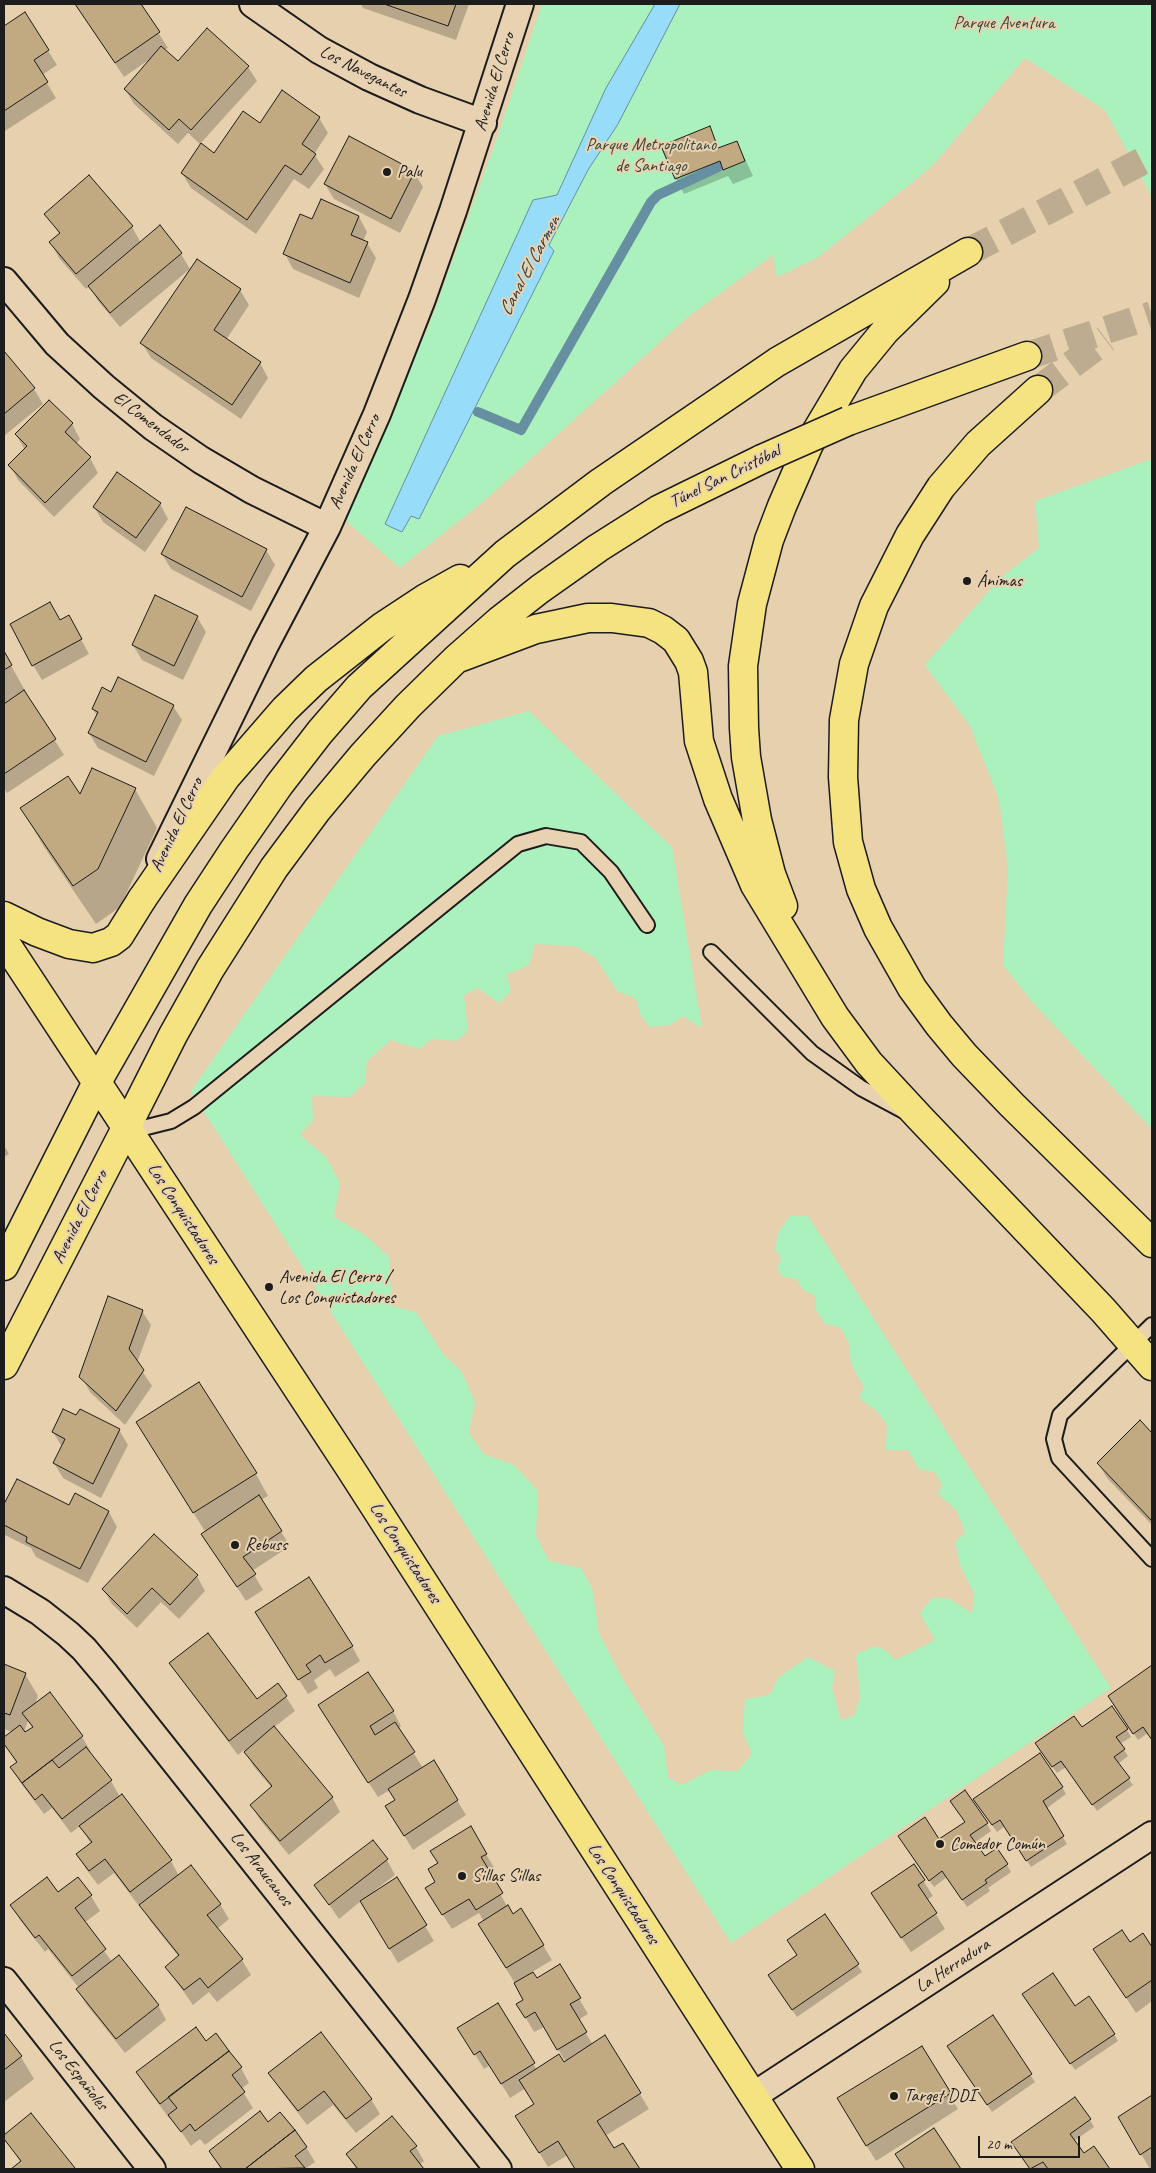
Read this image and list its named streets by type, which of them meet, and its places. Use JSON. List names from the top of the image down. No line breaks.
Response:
{"streets":{"main road":["Avenida El Cerro","Túnel San Cristóbal","Los Conquistadores"],"street":["Los Navegantes","El Comendador","Los Araucanos","La Herradura","Los Españoles"]},"crossings":[["Los Navegantes","Avenida El Cerro"],["Avenida El Cerro","El Comendador"],["Avenida El Cerro","Túnel San Cristóbal"],["Avenida El Cerro","Los Conquistadores"],["Los Conquistadores","La Herradura"]],"water":["Canal El Carmen"],"parks":["Parque Aventura","Parque Metropolitano de Santiago"],"places":["Palu","Ánimas","Avenida El Cerro / Los Conquistadores","Rebuss","Comedor Común","Sillas Sillas","Target DDI"],"scale_bar":"20 m"}
